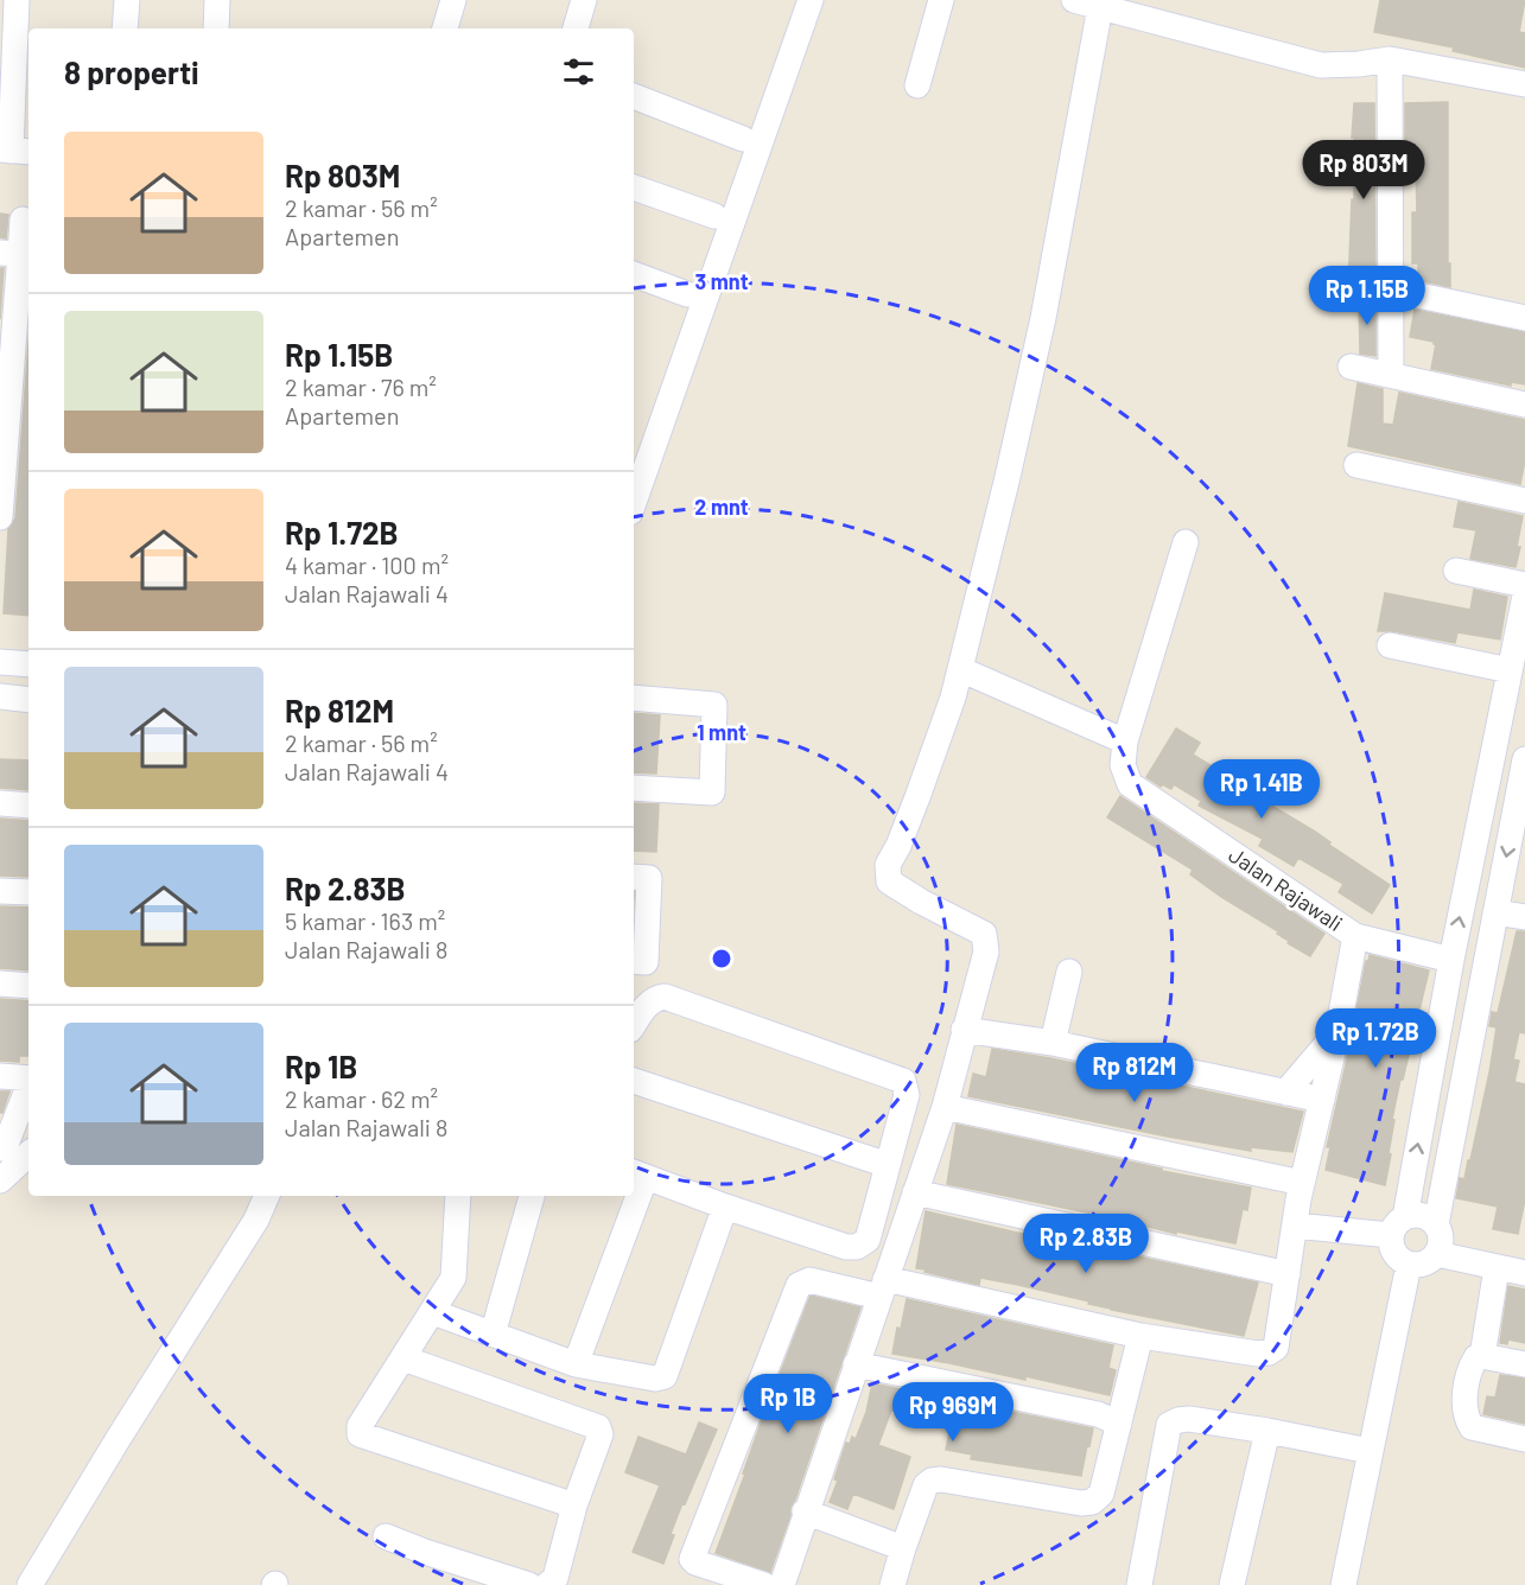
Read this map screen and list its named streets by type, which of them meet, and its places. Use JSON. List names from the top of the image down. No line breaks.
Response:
{"streets":{"street":["Jalan Rajawali"]},"page":{"heading":"8 properti","list":[{"name":"Rp 803M","note":"2 kamar · 56 m² · Apartemen"},{"name":"Rp 1.15B","note":"2 kamar · 76 m² · Apartemen"},{"name":"Rp 1.72B","note":"4 kamar · 100 m² · Jalan Rajawali 4"},{"name":"Rp 812M","note":"2 kamar · 56 m² · Jalan Rajawali 4"},{"name":"Rp 2.83B","note":"5 kamar · 163 m² · Jalan Rajawali 8"},{"name":"Rp 1B","note":"2 kamar · 62 m² · Jalan Rajawali 8"}],"price":["Rp 803M","Rp 1.15B","Rp 1.41B","Rp 1.72B","Rp 812M","Rp 2.83B","Rp 1B","Rp 969M"]},"rings":["3 mnt","2 mnt","1 mnt"]}
